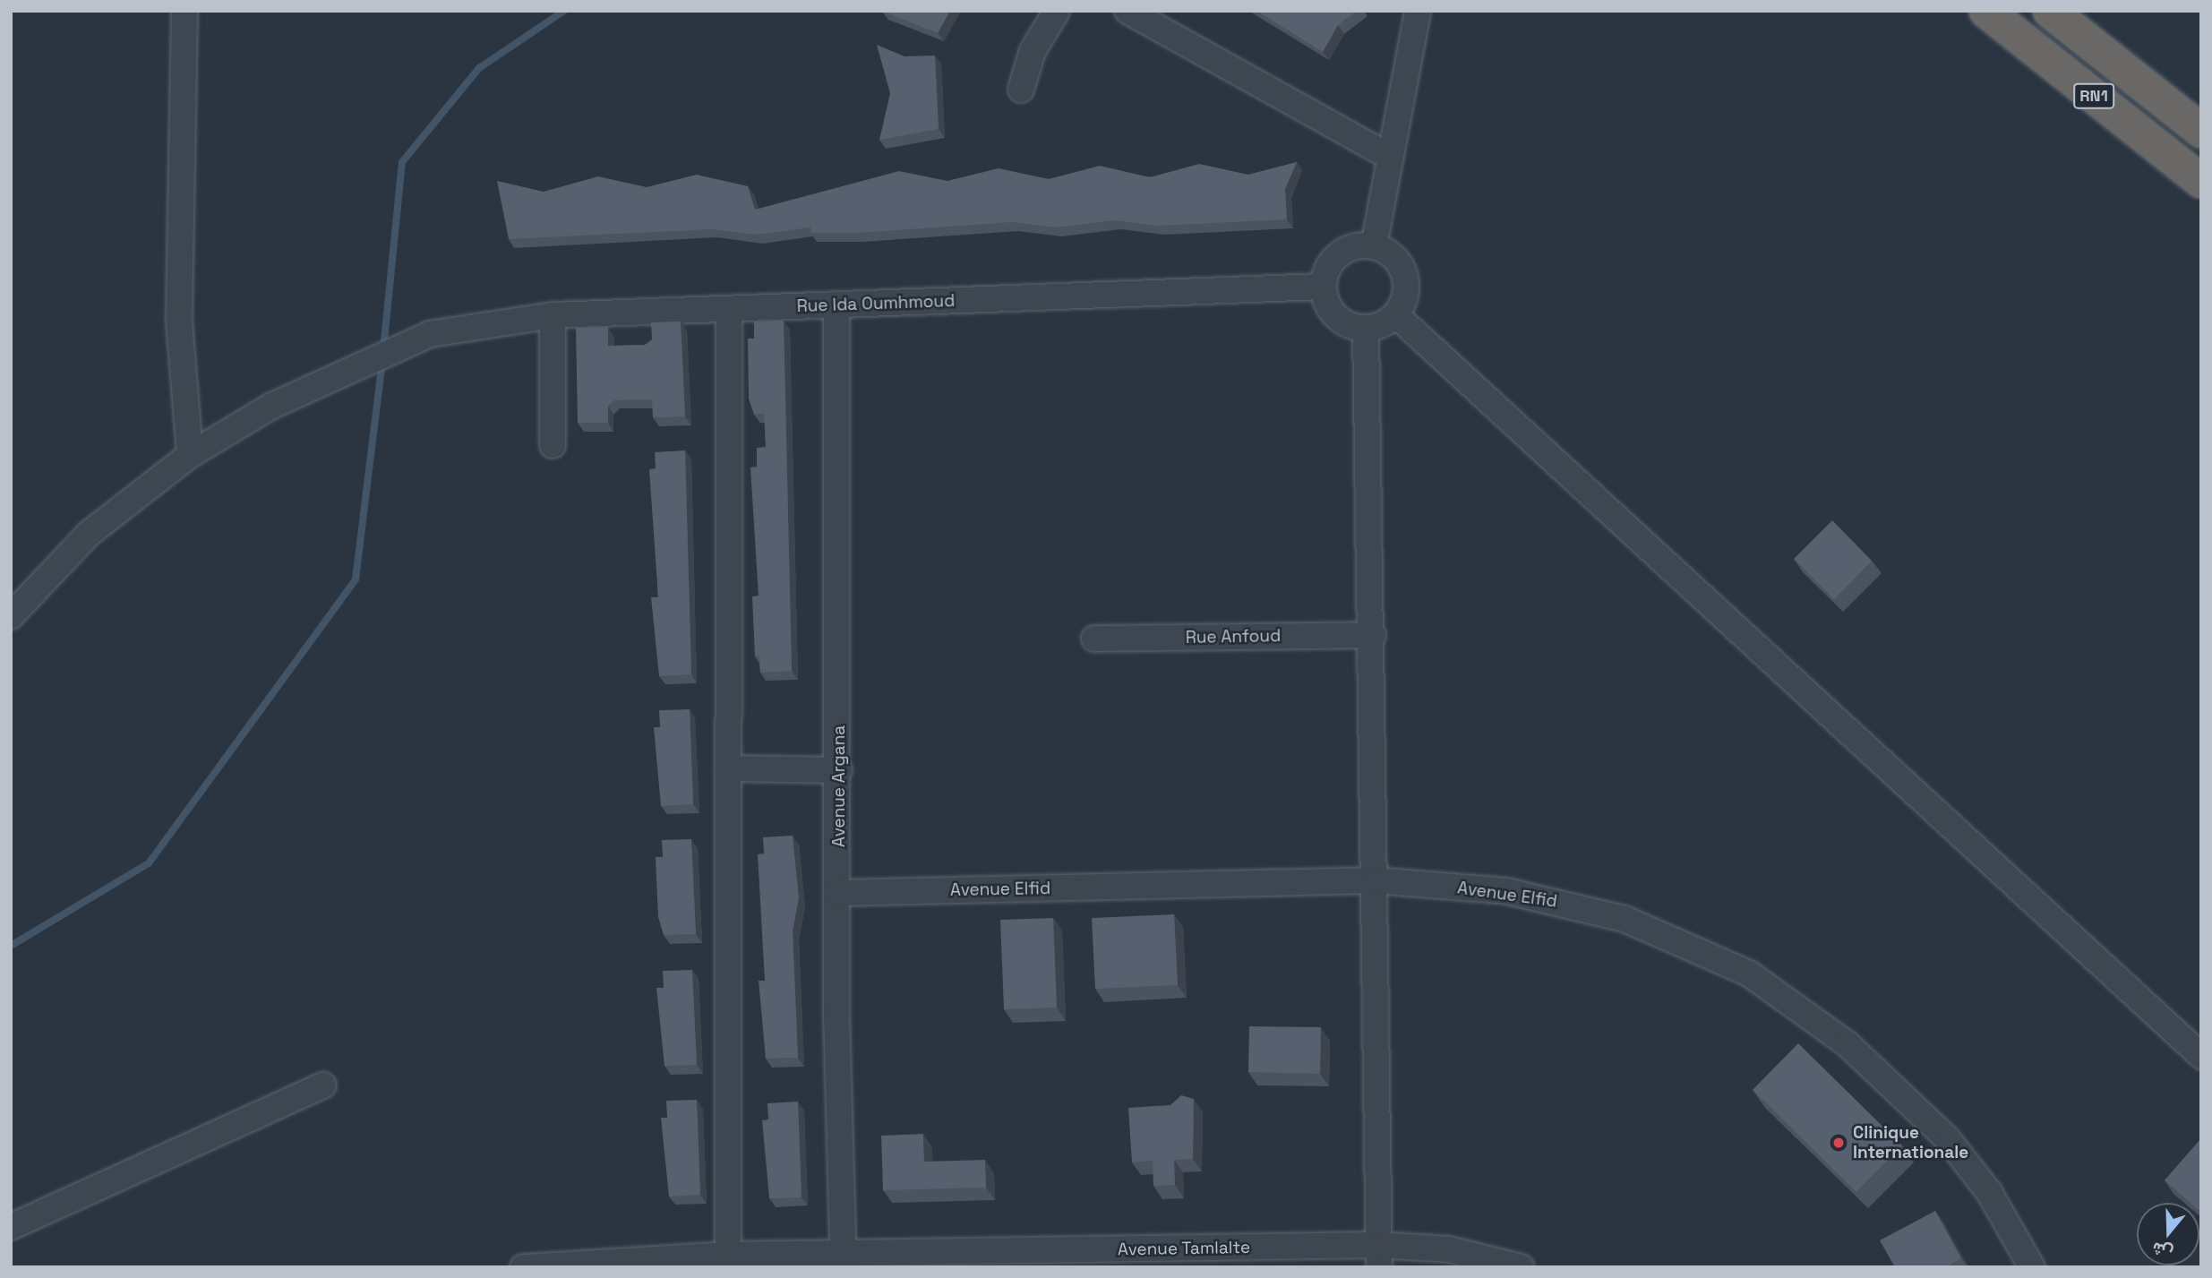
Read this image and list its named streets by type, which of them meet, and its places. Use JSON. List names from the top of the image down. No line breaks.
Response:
{"streets":{"highway":["RN1"],"street":["Rue Ida Oumhmoud","Rue Anfoud","Avenue Argana","Avenue Elfid","Avenue Tamlalte"]},"crossings":[["Rue Ida Oumhmoud","Avenue Argana"],["Avenue Argana","Avenue Elfid"],["Avenue Argana","Avenue Tamlalte"]],"places":["Clinique Internationale"],"north":"bottom"}
